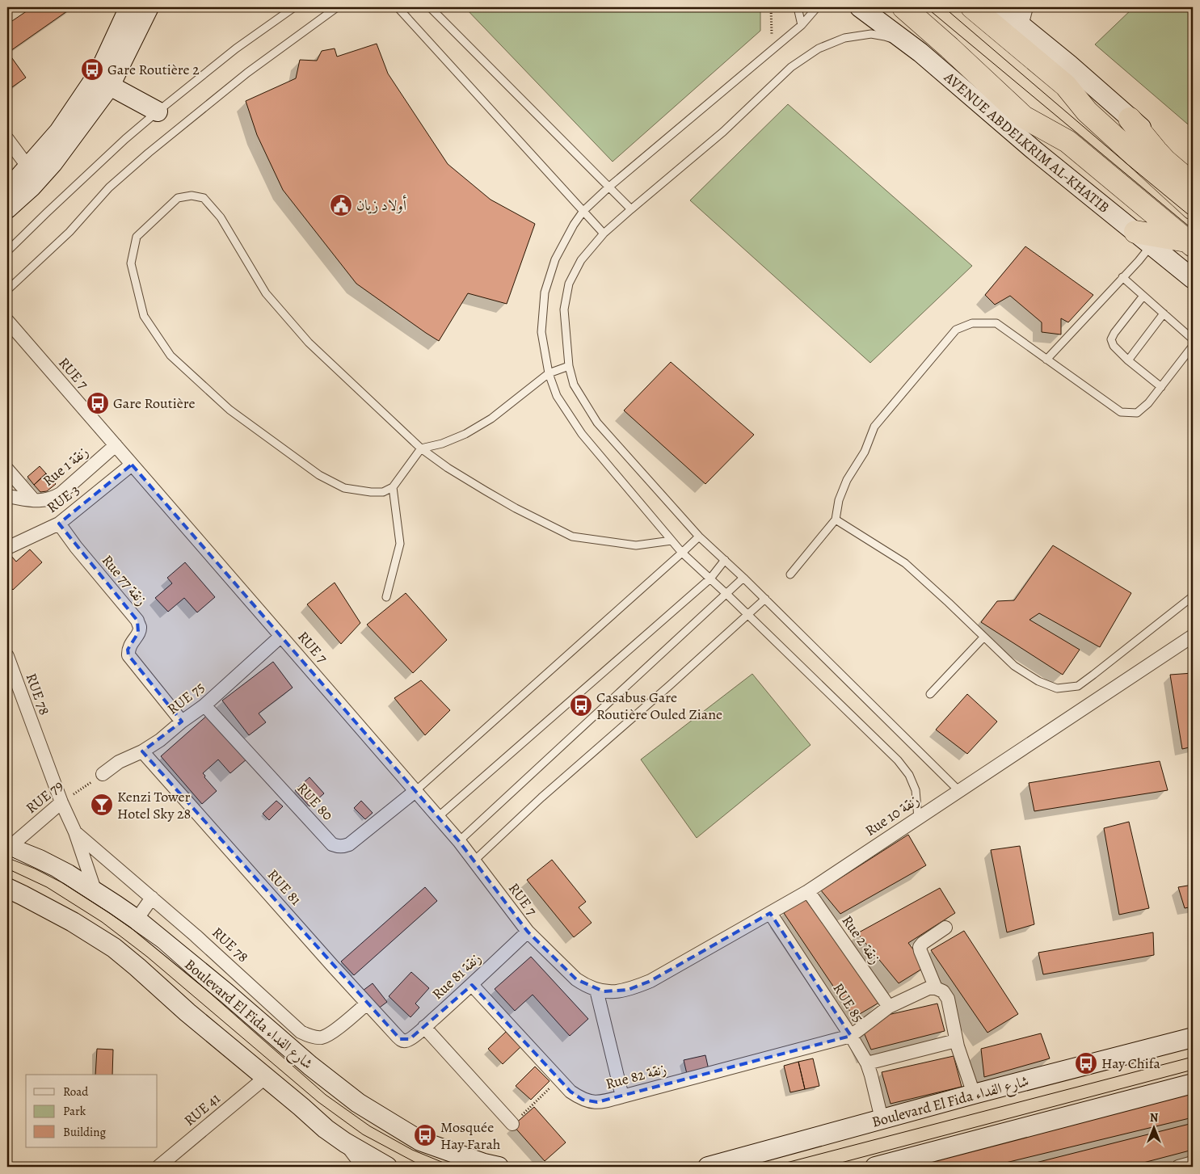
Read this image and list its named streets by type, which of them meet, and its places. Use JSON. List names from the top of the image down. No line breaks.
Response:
{"streets":{"main road":["AVENUE ABDELKRIM AL-KHATIB","Boulevard El Fida شارع الفداء"],"street":["RUE 7","Rue 1 زنقة","RUE 3","Rue 77 زنقة","RUE 78","RUE 75","RUE 79","RUE 80","Rue 10 زنقة","RUE 81","Rue 2 زنقة","Rue 81 زنقة","RUE 85","Rue 82 زنقة","RUE 41"]},"crossings":[["RUE 7","Rue 1 زنقة"],["RUE 7","RUE 3"],["RUE 7","RUE 75"],["RUE 7","RUE 80"],["RUE 7","Rue 10 زنقة"],["RUE 7","Rue 81 زنقة"],["RUE 3","Rue 77 زنقة"],["Rue 77 زنقة","RUE 75"],["RUE 78","RUE 79"],["RUE 78","RUE 81"],["RUE 78","Boulevard El Fida شارع الفداء"],["RUE 75","RUE 79"],["RUE 75","RUE 80"],["RUE 75","RUE 81"],["RUE 79","Boulevard El Fida شارع الفداء"],["Rue 10 زنقة","Rue 2 زنقة"],["Rue 10 زنقة","RUE 85"],["RUE 81","Rue 81 زنقة"],["Rue 81 زنقة","Rue 82 زنقة"],["RUE 85","Boulevard El Fida شارع الفداء"],["RUE 85","Rue 82 زنقة"]],"places":{"bus stop":["Gare Routière 2","Gare Routière","Casabus Gare Routière Ouled Ziane","Hay Chifa","Mosquée Hay Farah"],"public building":["أولاد زيان"],"bar":["Kenzi Tower Hotel Sky 28"]},"legend":["Road","Park","Building"],"north":"top"}
